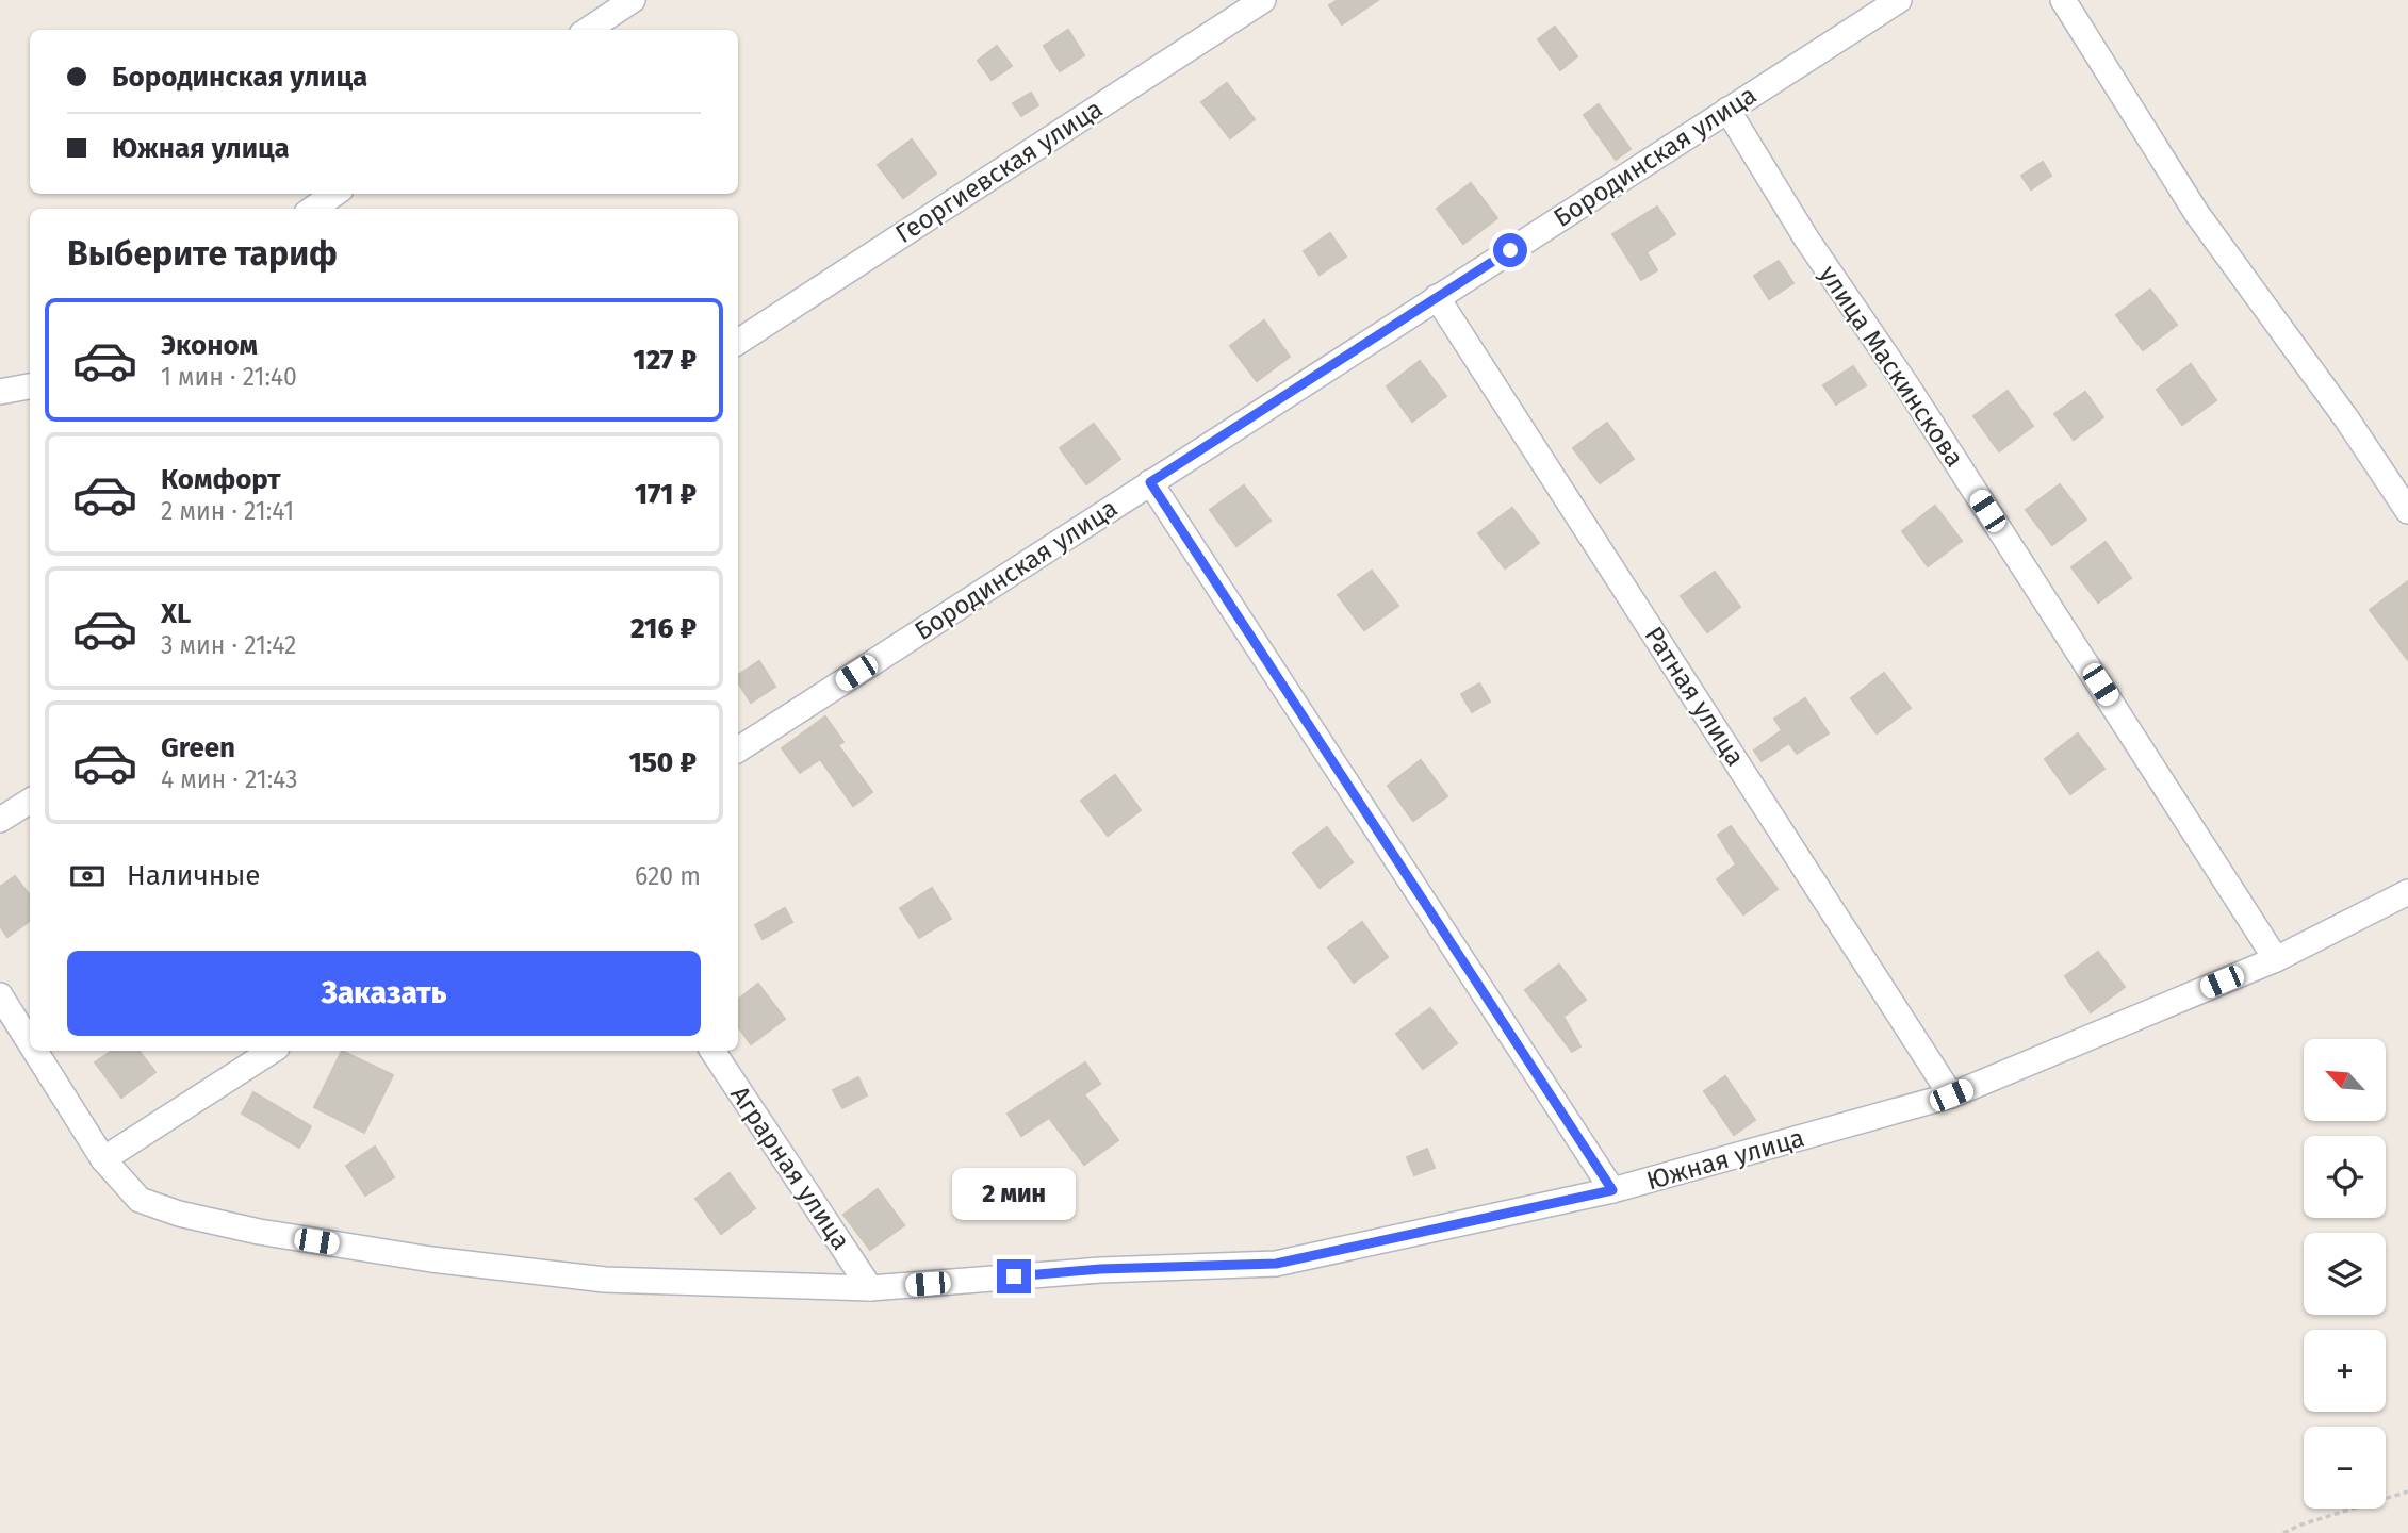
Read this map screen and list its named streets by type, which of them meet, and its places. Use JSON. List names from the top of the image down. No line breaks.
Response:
{"streets":{"street":["Бородинская улица","Георгиевская улица","улица Маскинскова","Ратная улица","Южная улица","Аграрная улица"]},"crossings":[["Бородинская улица","улица Маскинскова"],["Бородинская улица","Ратная улица"],["улица Маскинскова","Южная улица"],["Ратная улица","Южная улица"],["Южная улица","Аграрная улица"]],"north":"top left","page":{"banner":["Бородинская улица","Южная улица"],"heading":"Выберите тариф","list":[{"name":"Эконом","note":"1 мин · 21:40","value":"127 ₽"},{"name":"Комфорт","note":"2 мин · 21:41","value":"171 ₽"},{"name":"XL","note":"3 мин · 21:42","value":"216 ₽"},{"name":"Green","note":"4 мин · 21:43","value":"150 ₽"}],"pay":["Наличные","620 m"],"buttons":"Заказать","map_buttons":["+","−"],"bubble":"2 мин"}}
